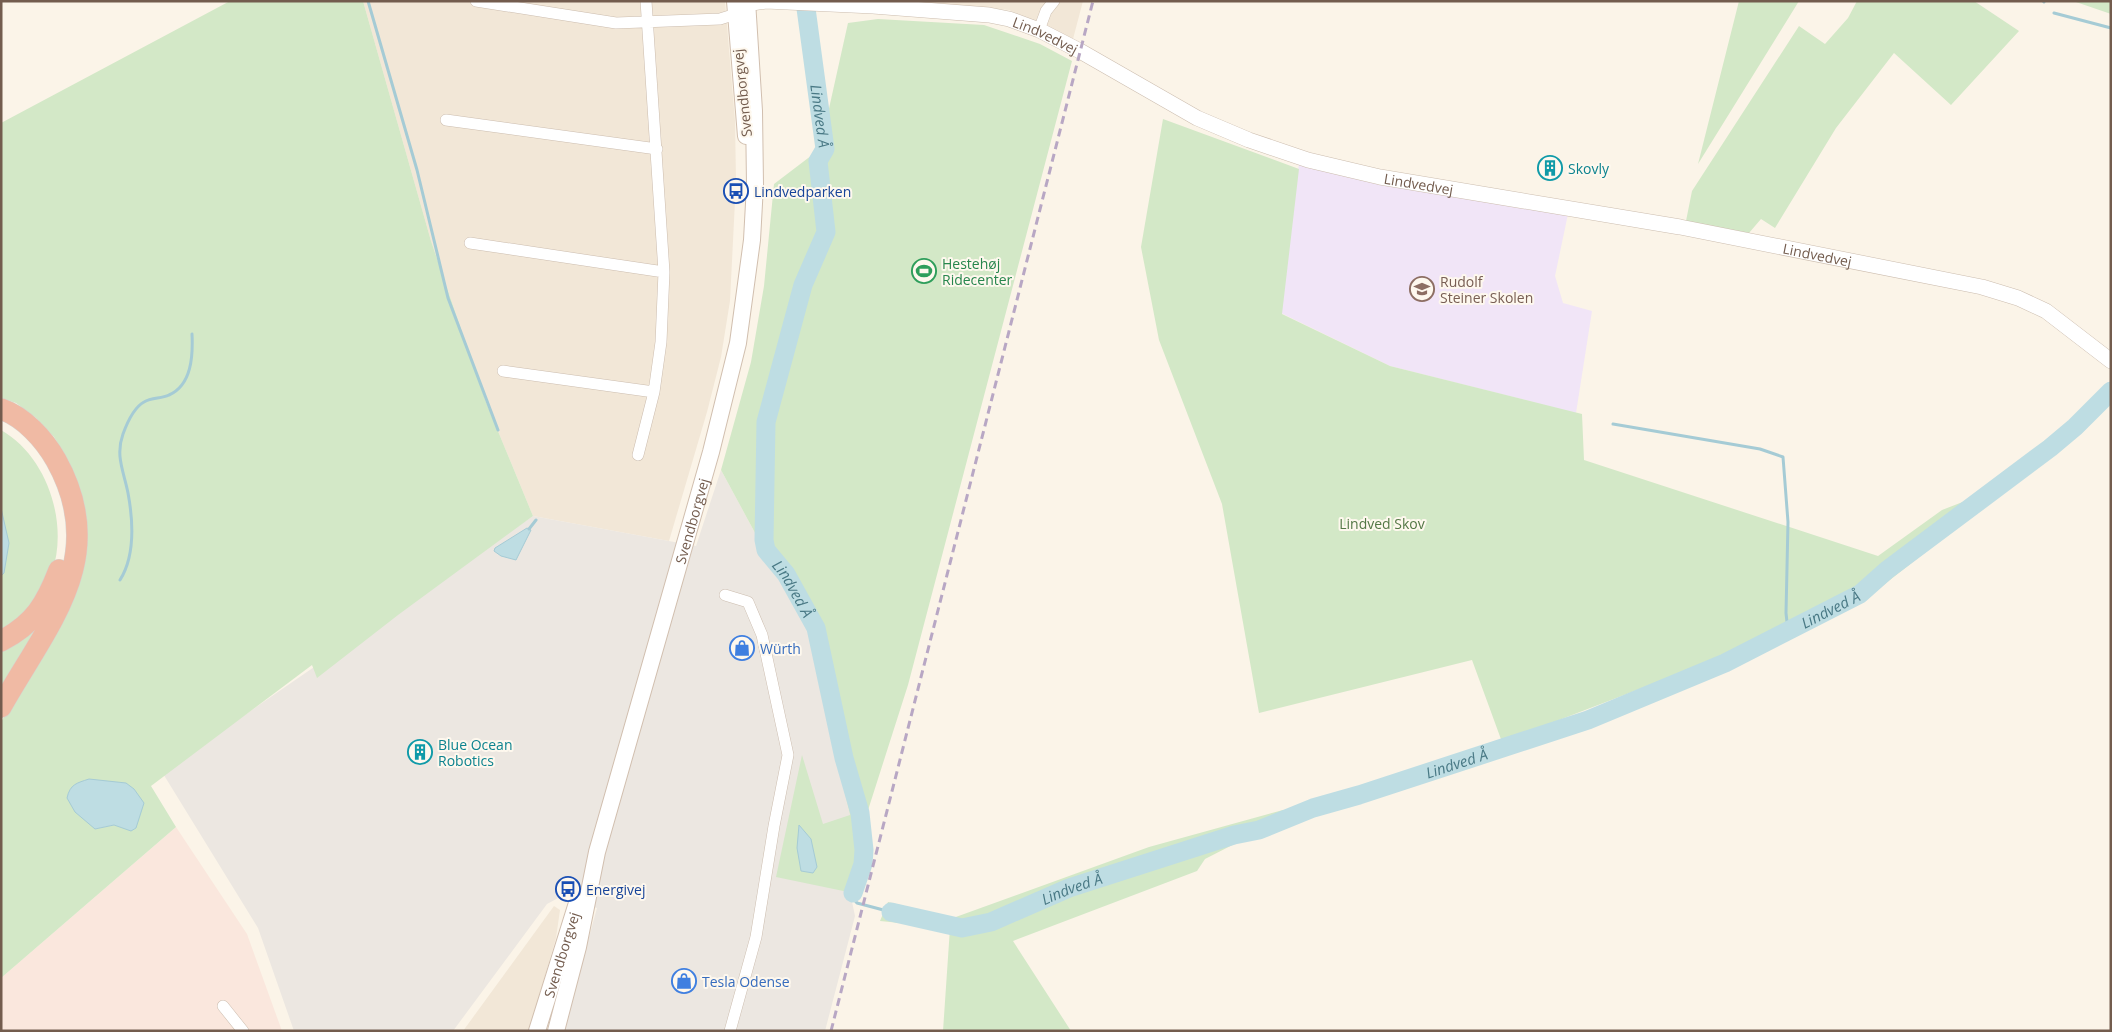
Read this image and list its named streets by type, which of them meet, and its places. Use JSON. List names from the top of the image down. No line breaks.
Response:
{"streets":{"main road":["Svendborgvej"],"street":["Lindvedvej"]},"crossings":[["Lindvedvej","Svendborgvej"]],"water":["Lindved Å"],"parks":["Lindved Skov"],"places":{"building":["Skovly","Blue Ocean Robotics"],"bus stop":["Lindvedparken","Energivej"],"sports":["Hestehøj Ridecenter"],"school or university":["Rudolf Steiner Skolen"],"shop":["Würth","Tesla Odense"]}}
